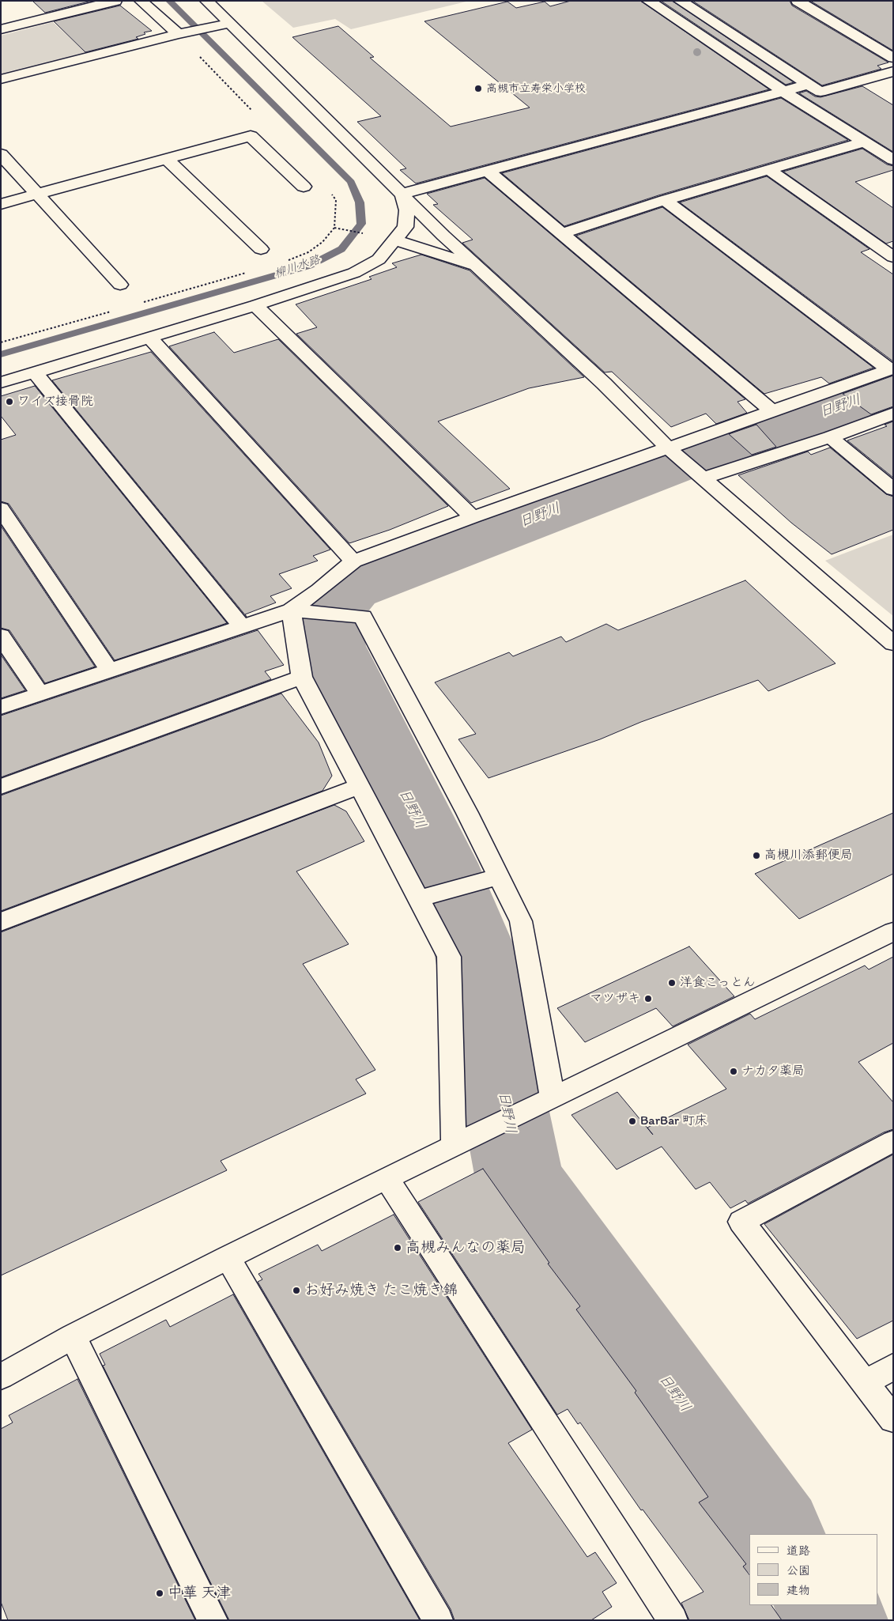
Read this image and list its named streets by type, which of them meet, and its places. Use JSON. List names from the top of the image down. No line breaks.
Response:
{"water":["柳川水路","日野川"],"places":["高槻市立寿栄小学校","ワイズ接骨院","高槻川添郵便局","洋食こっとん","マツザキ","ナカタ薬局","BarBar 町床","高槻みんなの薬局","お好み焼き たこ焼き錦","中華 天津"],"legend":["道路","公園","建物"]}
